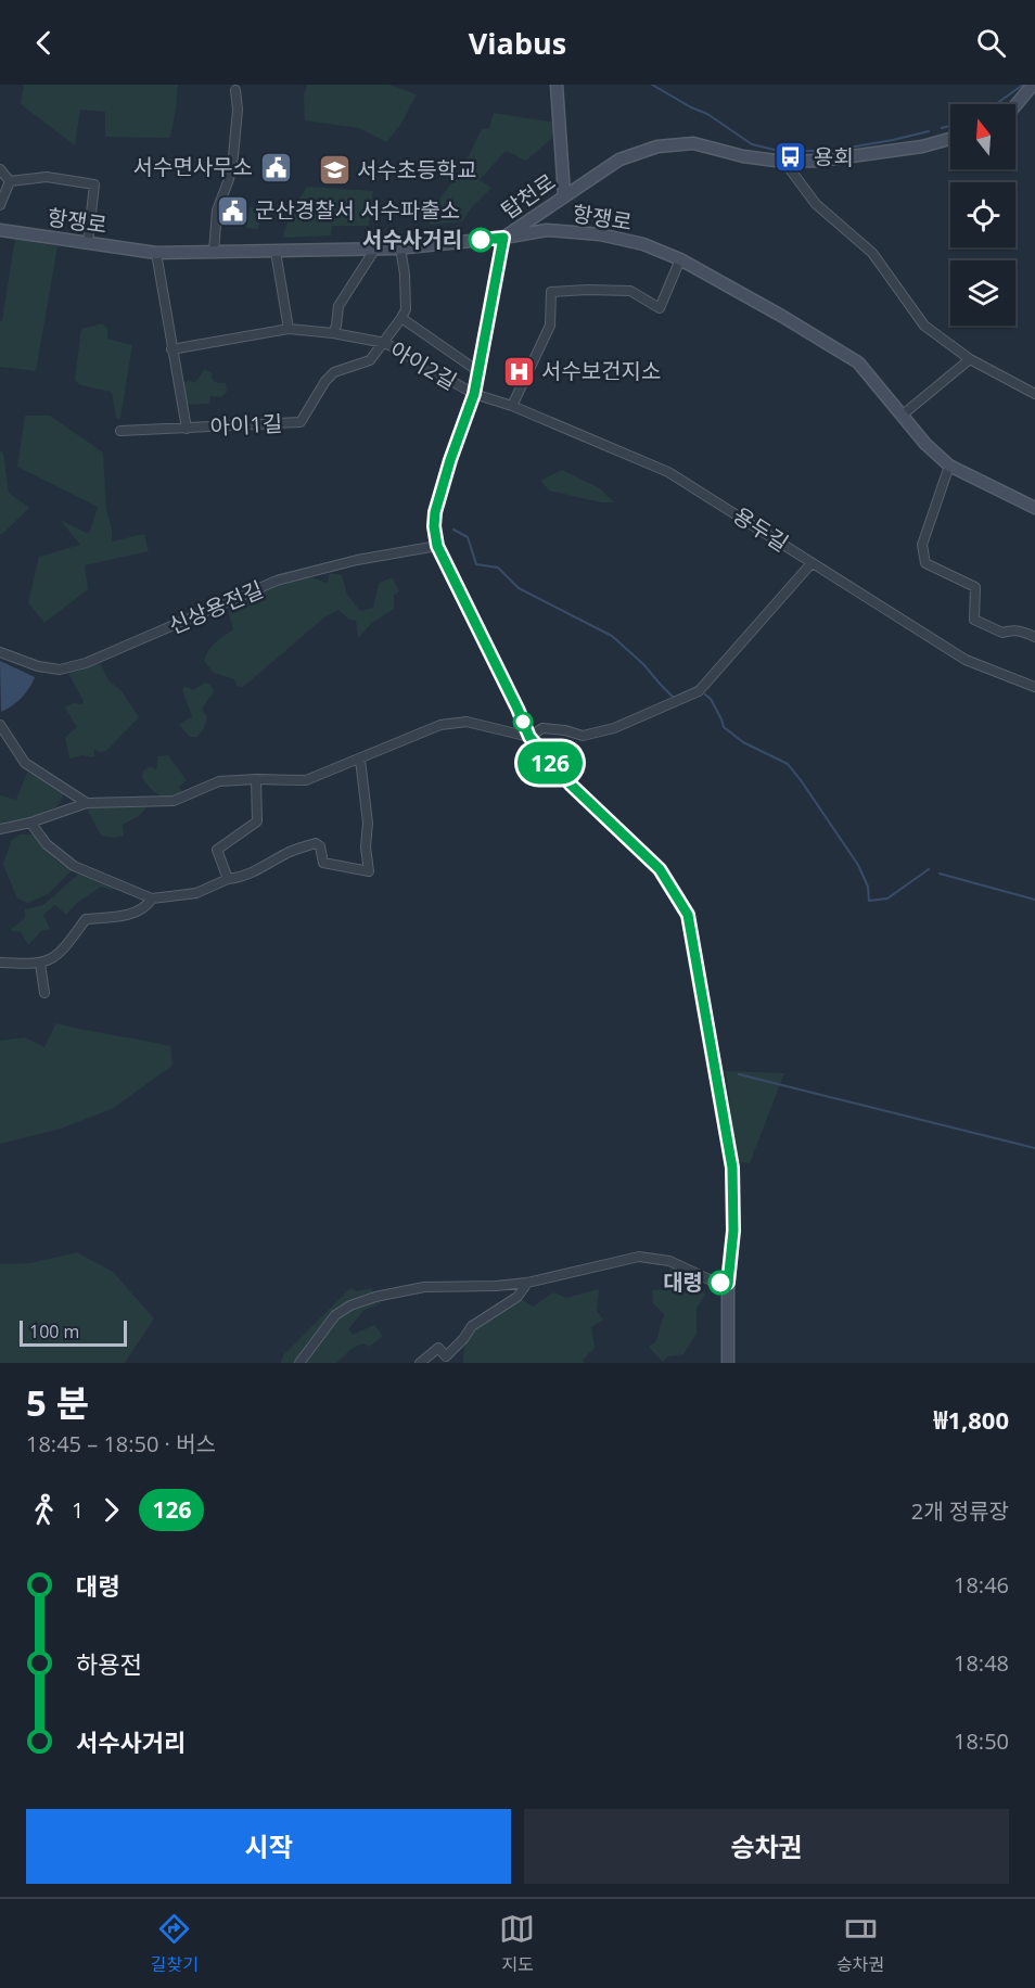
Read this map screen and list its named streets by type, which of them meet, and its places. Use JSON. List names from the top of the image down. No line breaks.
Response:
{"streets":{"main road":["탑천로","항쟁로"],"street":["아이2길","아이1길","용두길","신상용전길"]},"crossings":[["탑천로","항쟁로"],["탑천로","아이2길"],["탑천로","용두길"],["탑천로","신상용전길"],["항쟁로","아이1길"],["아이2길","아이1길"],["아이2길","용두길"]],"places":{"bus stop":["용회"],"public building":["서수면사무소","군산경찰서 서수파출소"],"school or university":["서수초등학교"],"other":["서수사거리","대령"],"hospital":["서수보건지소"]},"lines":["bus line 126"],"scale_bar":"100 m","north":"top","page":{"header":"Viabus","on_map":"126","scale":"100 m","heading":["5 분","18:45 – 18:50 · 버스","₩1,800"],"legs":["1","126","2개 정류장"],"list":[{"name":"대령","value":"18:46"},{"name":"하용전","value":"18:48"},{"name":"서수사거리","value":"18:50"}],"buttons":["시작","승차권"],"tabs":["길찾기","지도","승차권"]}}
